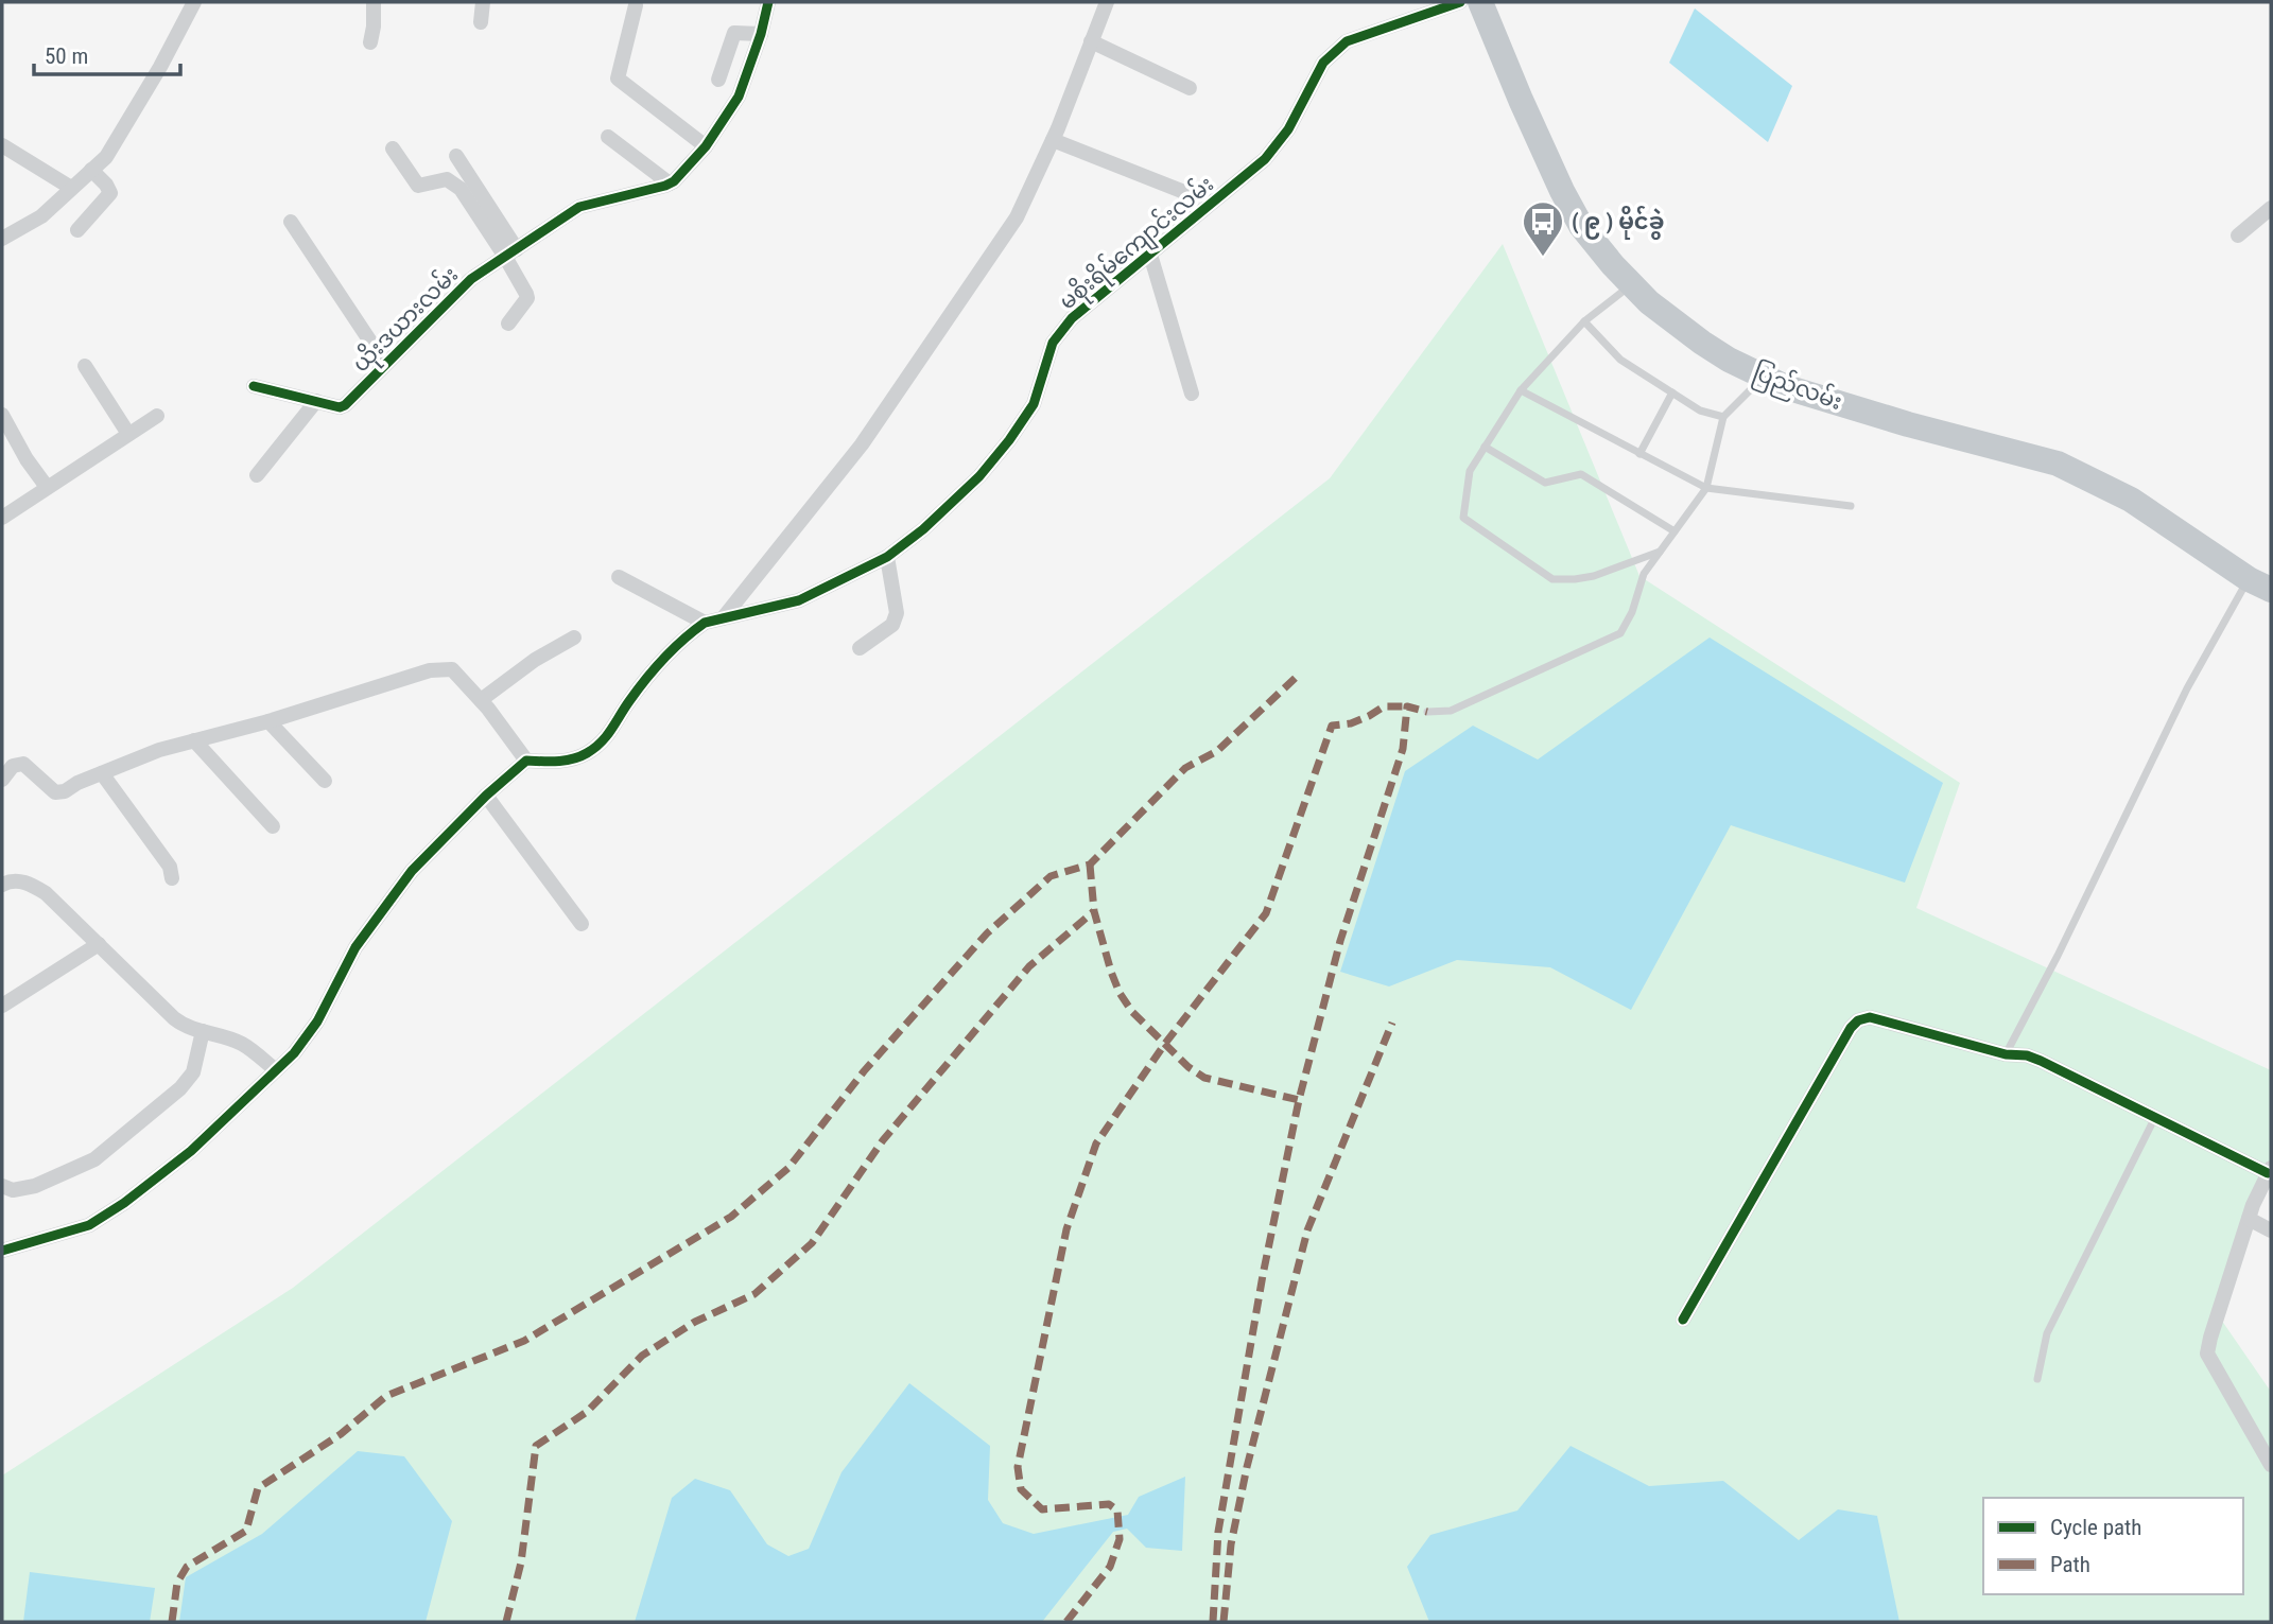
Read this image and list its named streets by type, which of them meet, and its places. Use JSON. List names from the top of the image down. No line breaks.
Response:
{"streets":{"highway":["ပြည်လမ်း"],"street":["မစိုးရိမ်ကျောင်းလမ်း","ယိုးဒယားလမ်း"]},"places":{"bus stop":["( ၉ ) မိုင်ခွဲ"]},"legend":["Cycle path","Path"],"scale_bar":"50 m"}
